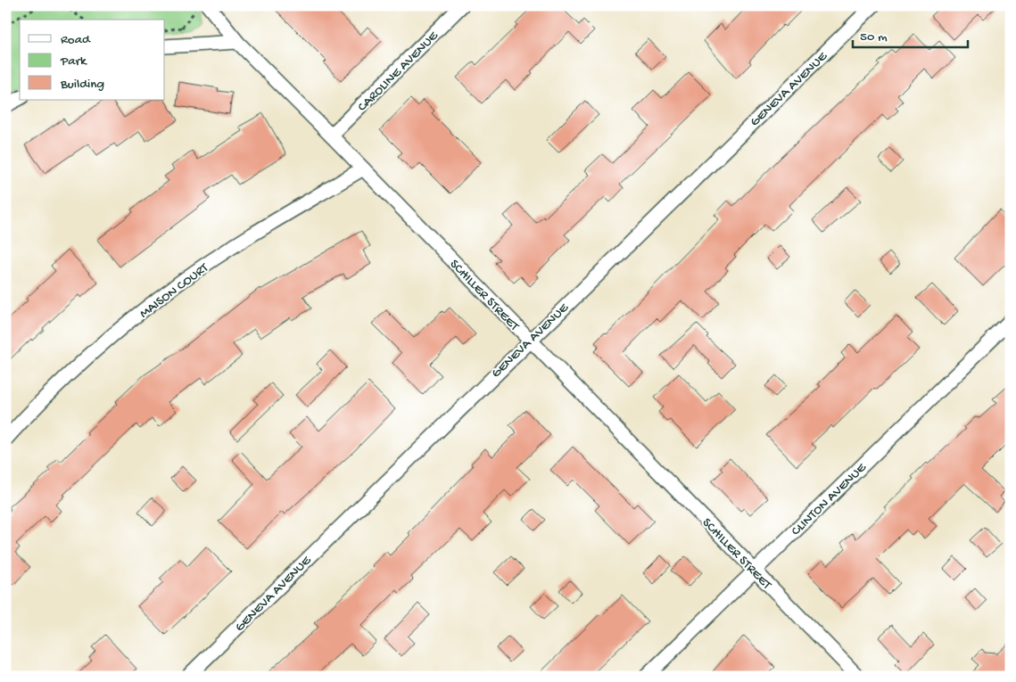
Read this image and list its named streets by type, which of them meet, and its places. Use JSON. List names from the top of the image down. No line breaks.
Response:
{"streets":{"street":["CAROLINE AVENUE","GENEVA AVENUE","MAISON COURT","SCHILLER STREET","CLINTON AVENUE"]},"crossings":[["CAROLINE AVENUE","SCHILLER STREET"],["GENEVA AVENUE","SCHILLER STREET"],["MAISON COURT","SCHILLER STREET"],["SCHILLER STREET","CLINTON AVENUE"]],"legend":["Road","Park","Building"],"scale_bar":"50 m"}
